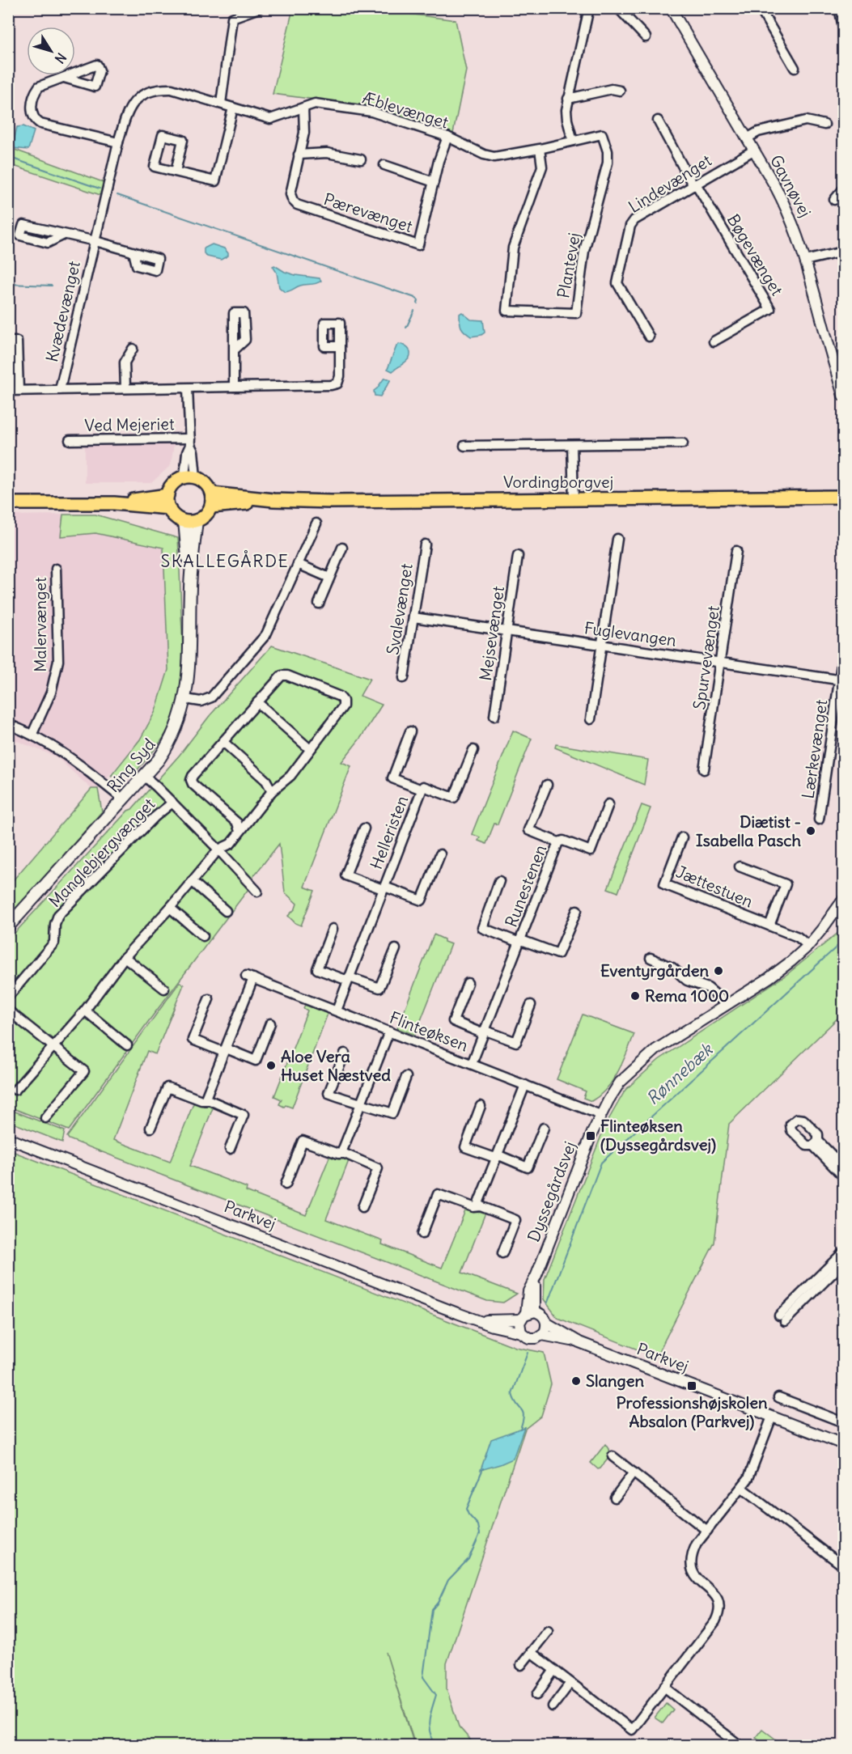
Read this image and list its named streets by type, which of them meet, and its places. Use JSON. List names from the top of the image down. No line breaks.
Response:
{"streets":{"main road":["Vordingborgvej","Ring Syd"],"street":["Æblevænget","Lindevænget","Gavnøvej","Pærevænget","Bøgevænget","Plantevej","Kvædevænget","Ved Mejeriet","Svalevænget","Malervænget","Mejsevænget","Fuglevangen","Spurvevænget","Lærkevænget","Helleristen","Manglebjergvænget","Runestenen","Jættestuen","Flinteøksen","Dyssegårdsvej","Parkvej"]},"crossings":[["Æblevænget","Pærevænget"],["Æblevænget","Plantevej"],["Æblevænget","Kvædevænget"],["Lindevænget","Gavnøvej"],["Lindevænget","Bøgevænget"],["Vordingborgvej","Ring Syd"],["Svalevænget","Fuglevangen"],["Mejsevænget","Fuglevangen"],["Fuglevangen","Spurvevænget"],["Fuglevangen","Lærkevænget"],["Ring Syd","Manglebjergvænget"],["Helleristen","Flinteøksen"],["Runestenen","Flinteøksen"],["Jættestuen","Dyssegårdsvej"],["Flinteøksen","Dyssegårdsvej"],["Dyssegårdsvej","Parkvej"]],"districts":["SKALLEGÅRDE"],"water":["Rønnebæk"],"places":{"other":["Diætist - Isabella Pasch","Eventyrgården","Rema 1000","Aloe Vera Huset Næstved","Slangen"],"transit":["Flinteøksen (Dyssegårdsvej)","Professionshøjskolen Absalon (Parkvej)"]},"north":"bottom right"}
